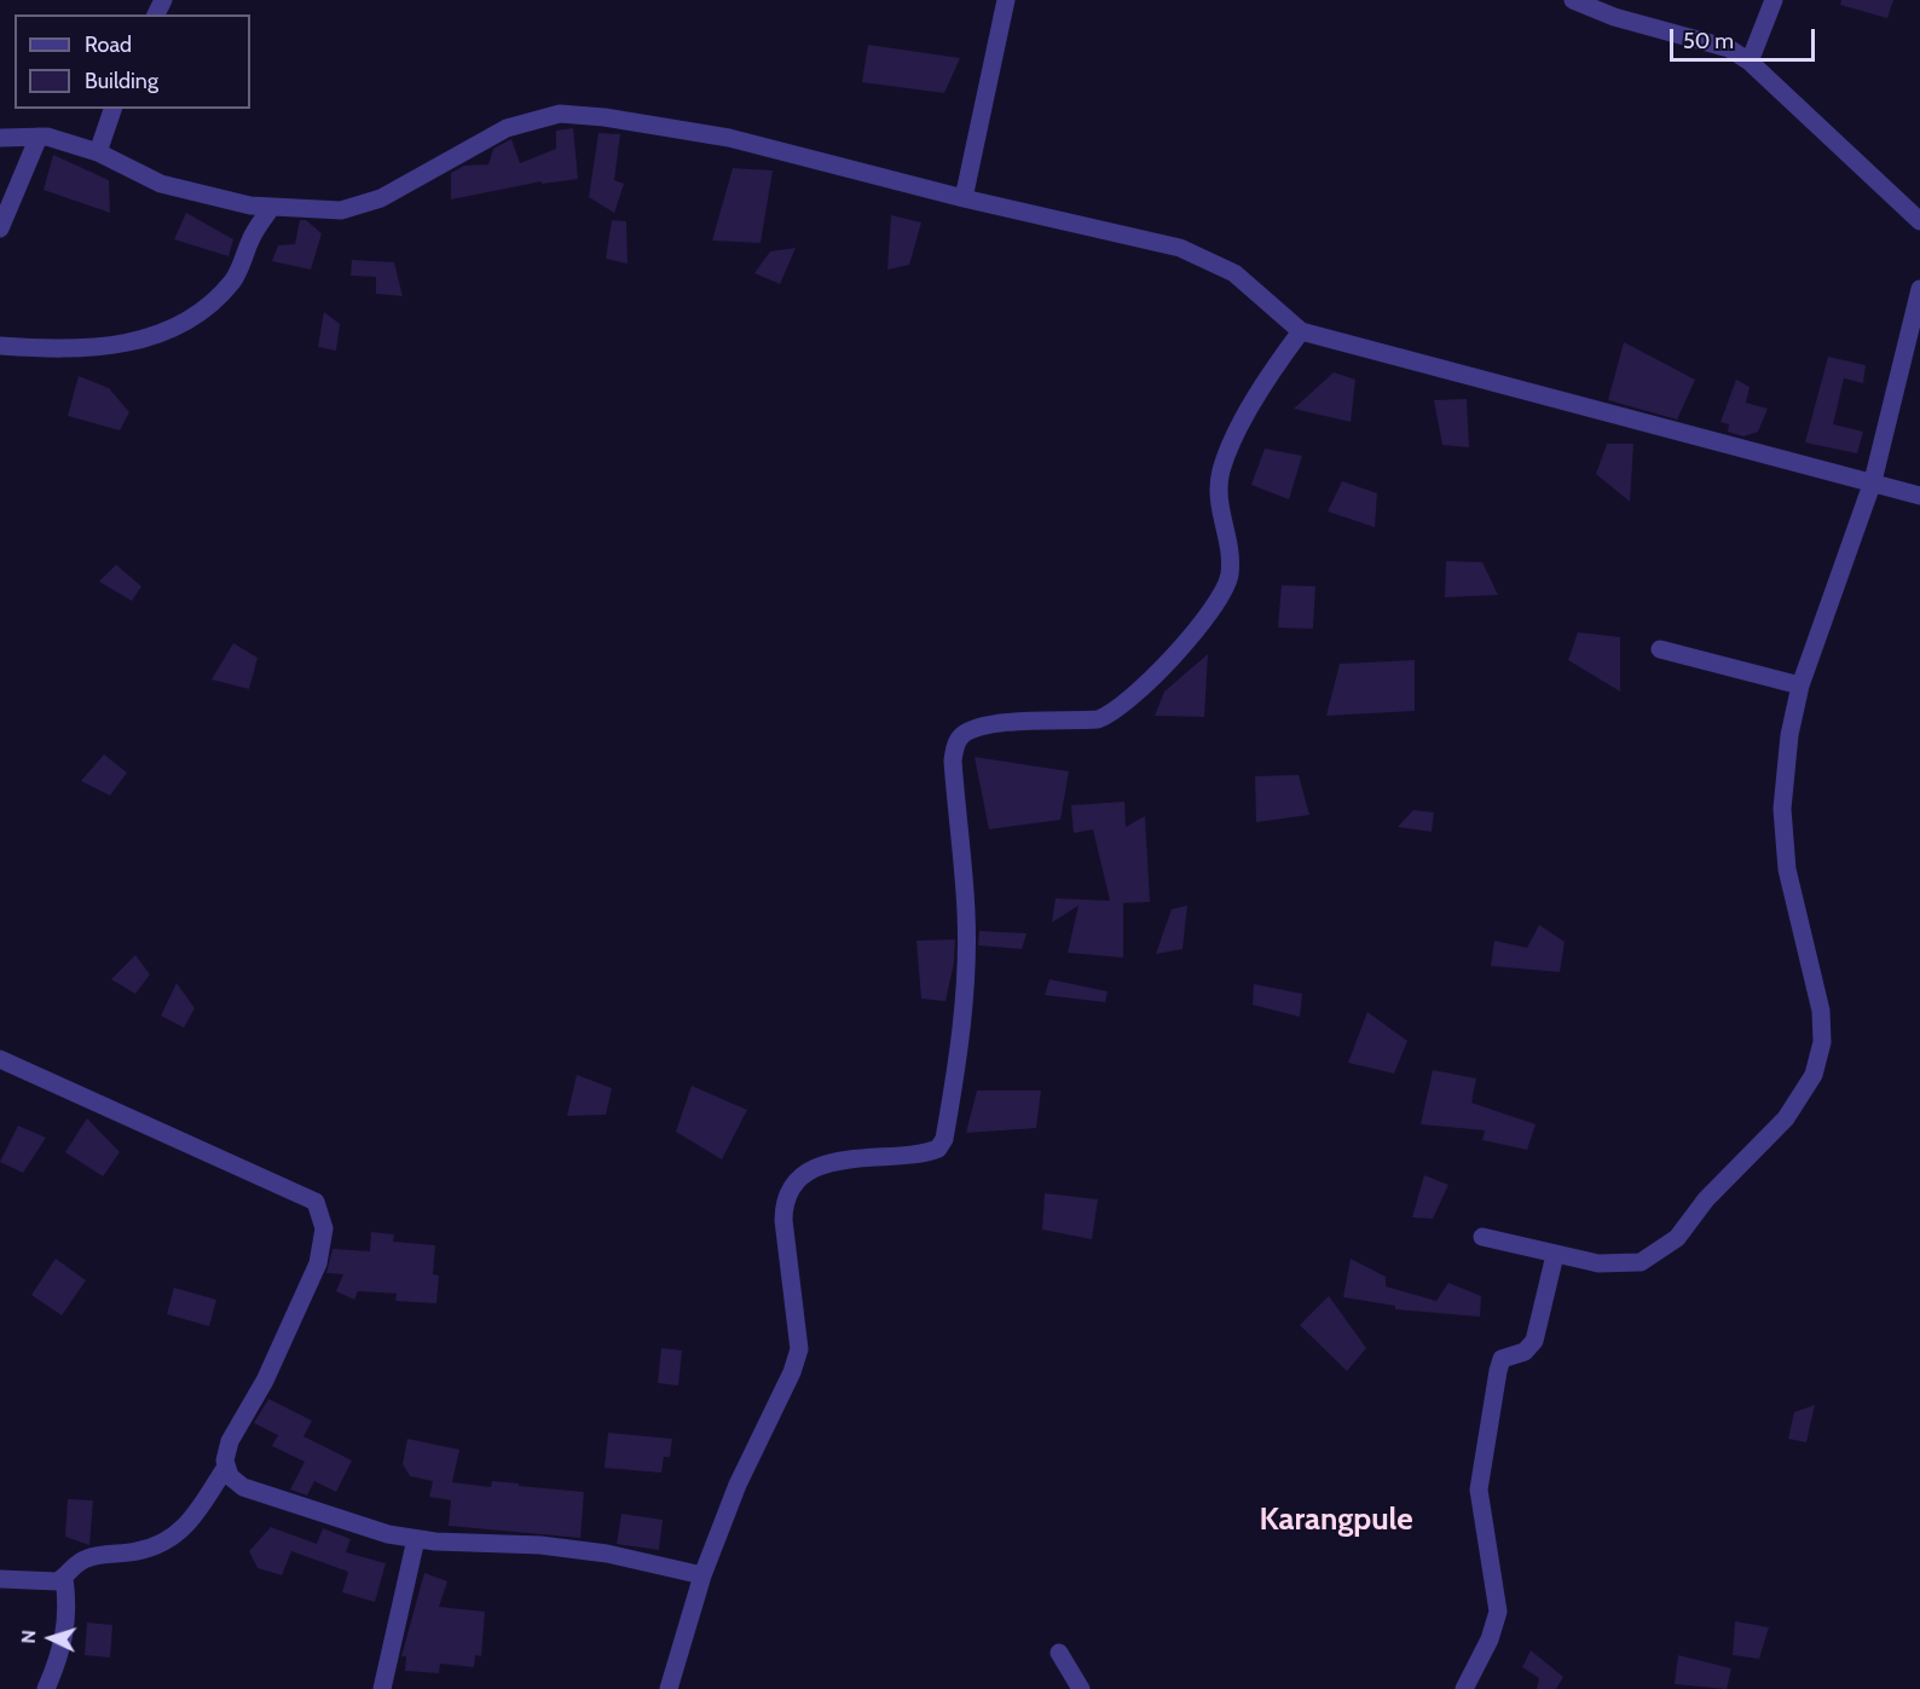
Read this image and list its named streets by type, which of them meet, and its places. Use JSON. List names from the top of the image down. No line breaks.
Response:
{"districts":["Karangpule"],"legend":["Road","Building"],"scale_bar":"50 m","north":"left"}
